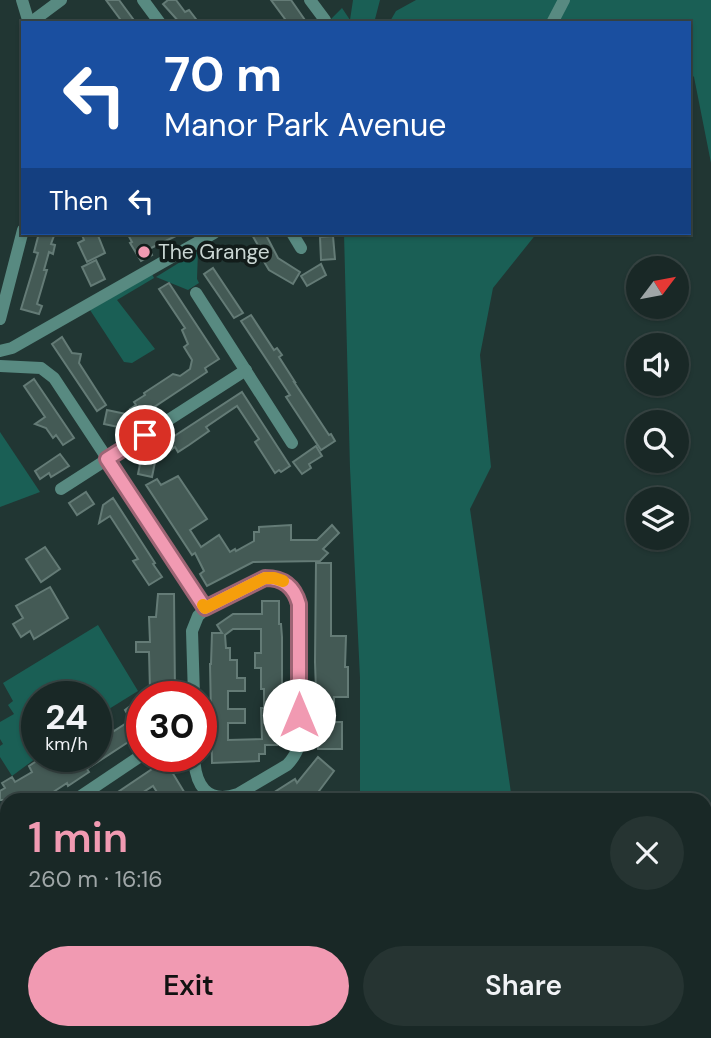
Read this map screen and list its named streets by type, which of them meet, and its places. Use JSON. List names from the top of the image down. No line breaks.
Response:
{"places":["The Grange"],"north":"top right","page":{"turn":["70 m","Manor Park Avenue"],"then":"Then","speed":"24 km/h","limit":"30","heading":["1 min","260 m · 16:16"],"buttons":["Exit","Share"]}}
